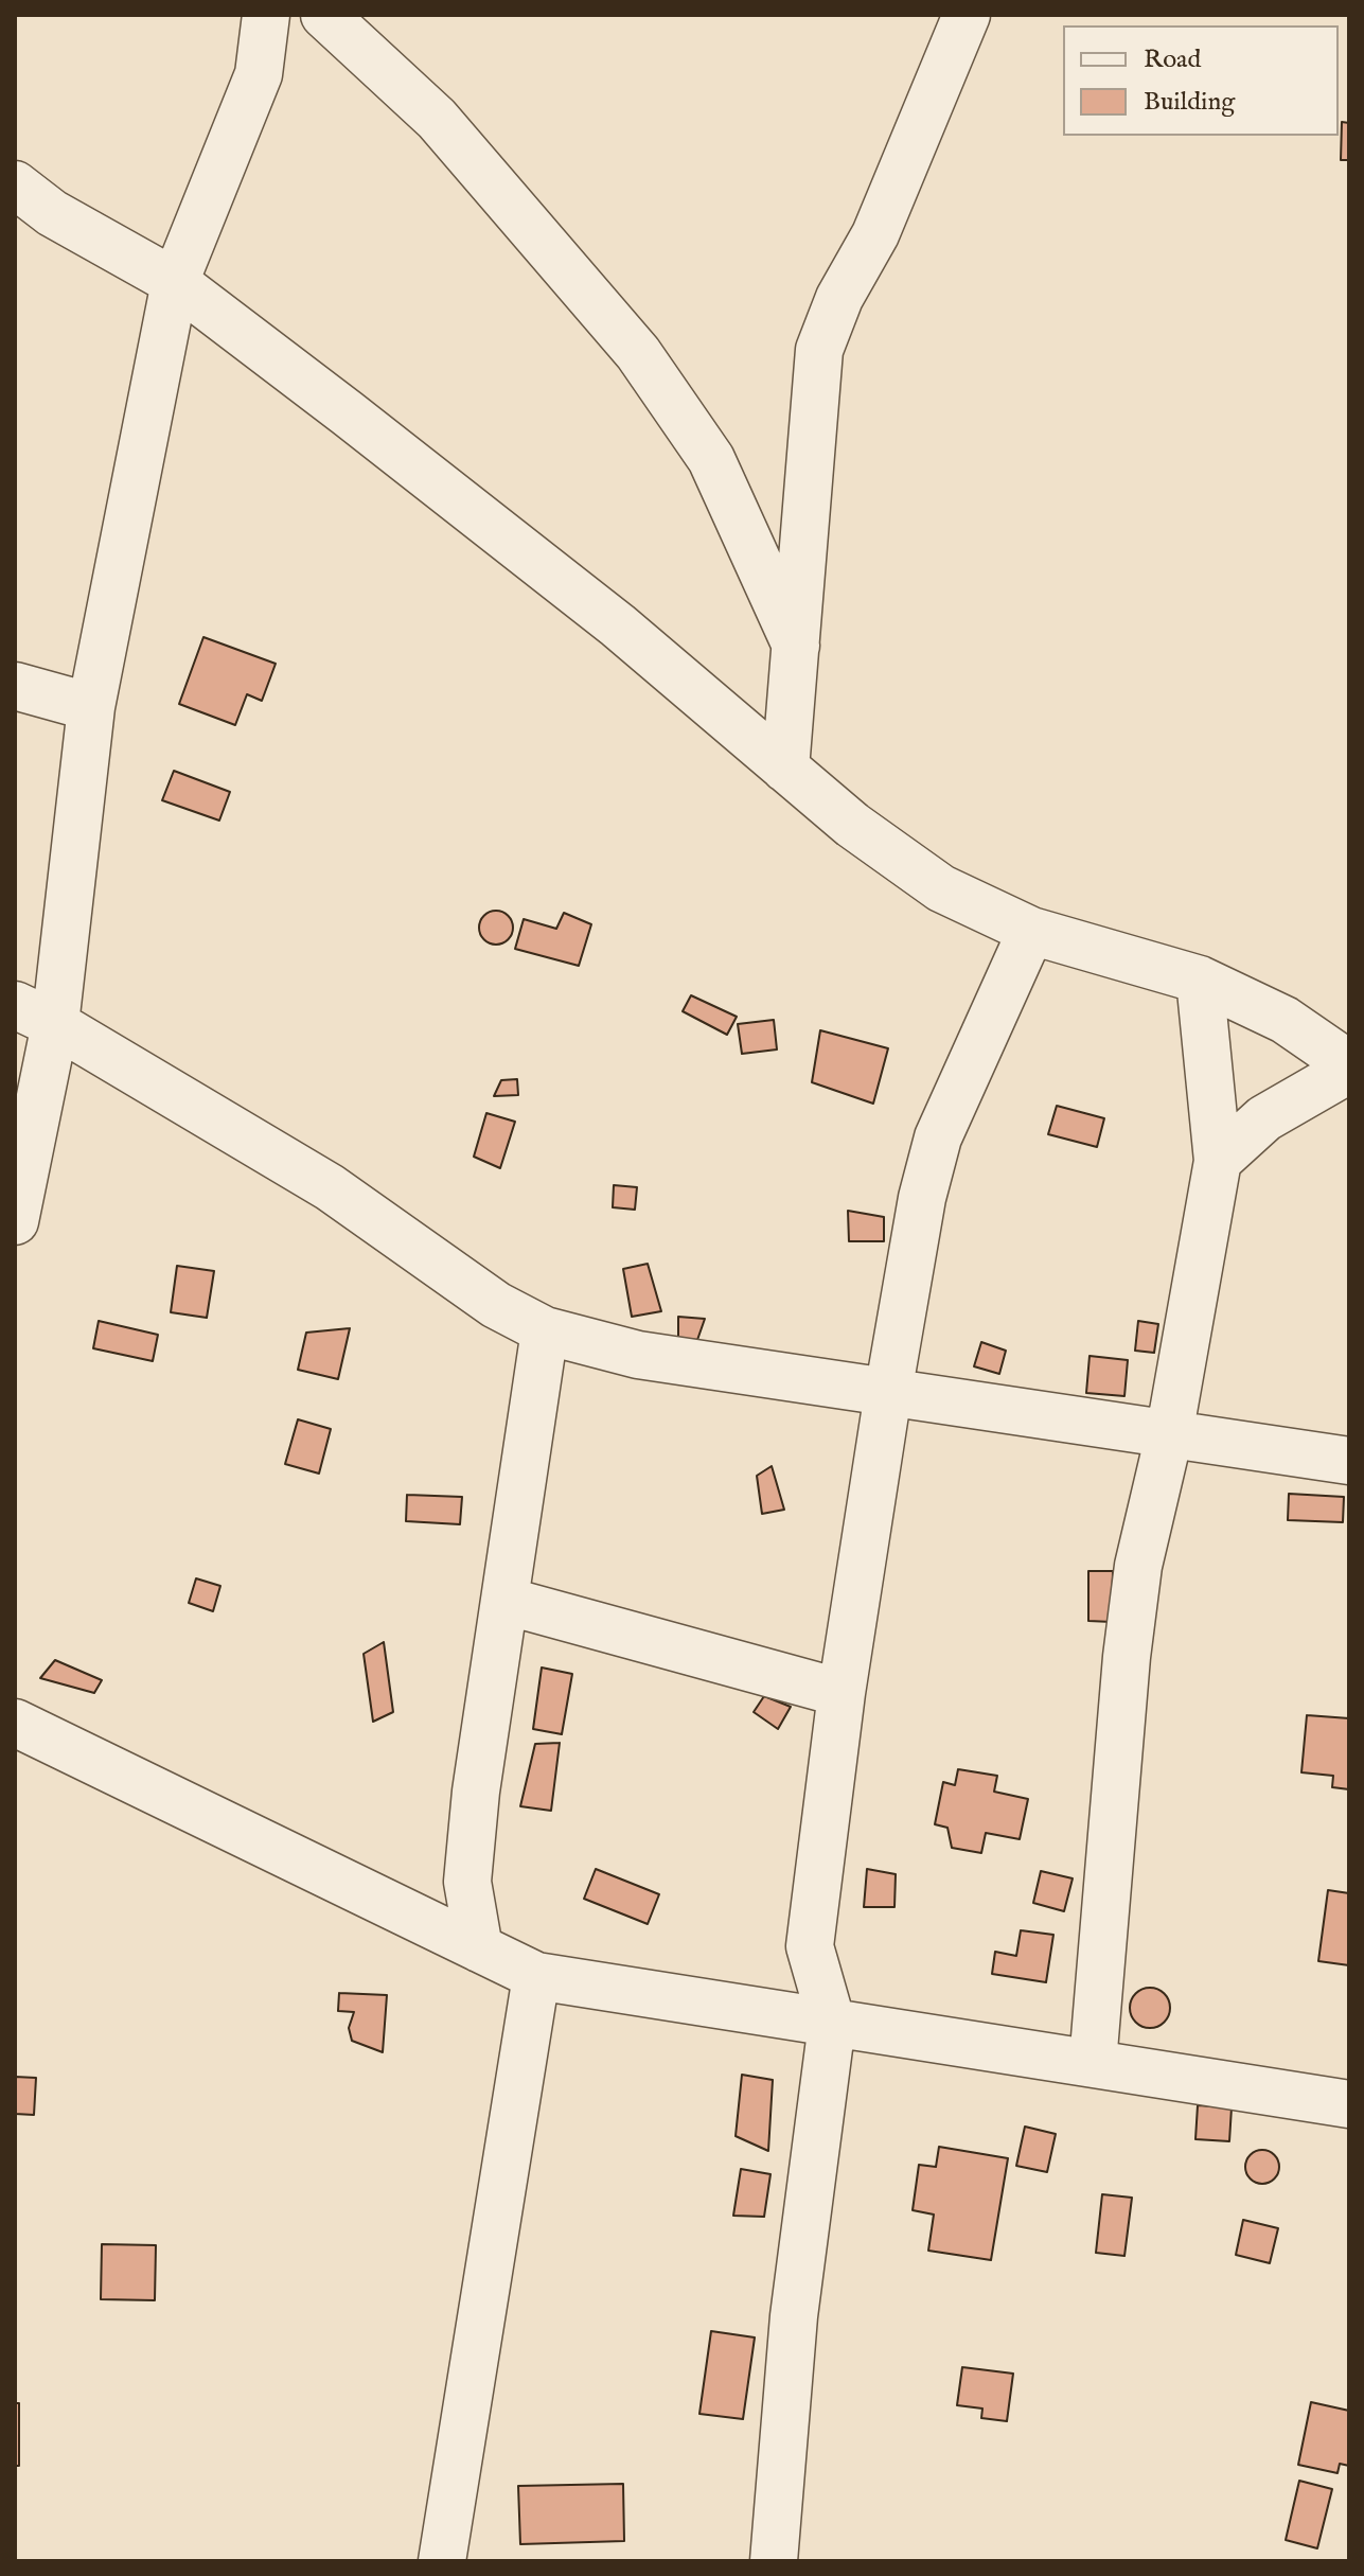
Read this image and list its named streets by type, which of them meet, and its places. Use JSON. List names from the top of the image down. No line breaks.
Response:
{"legend":["Road","Building"]}
